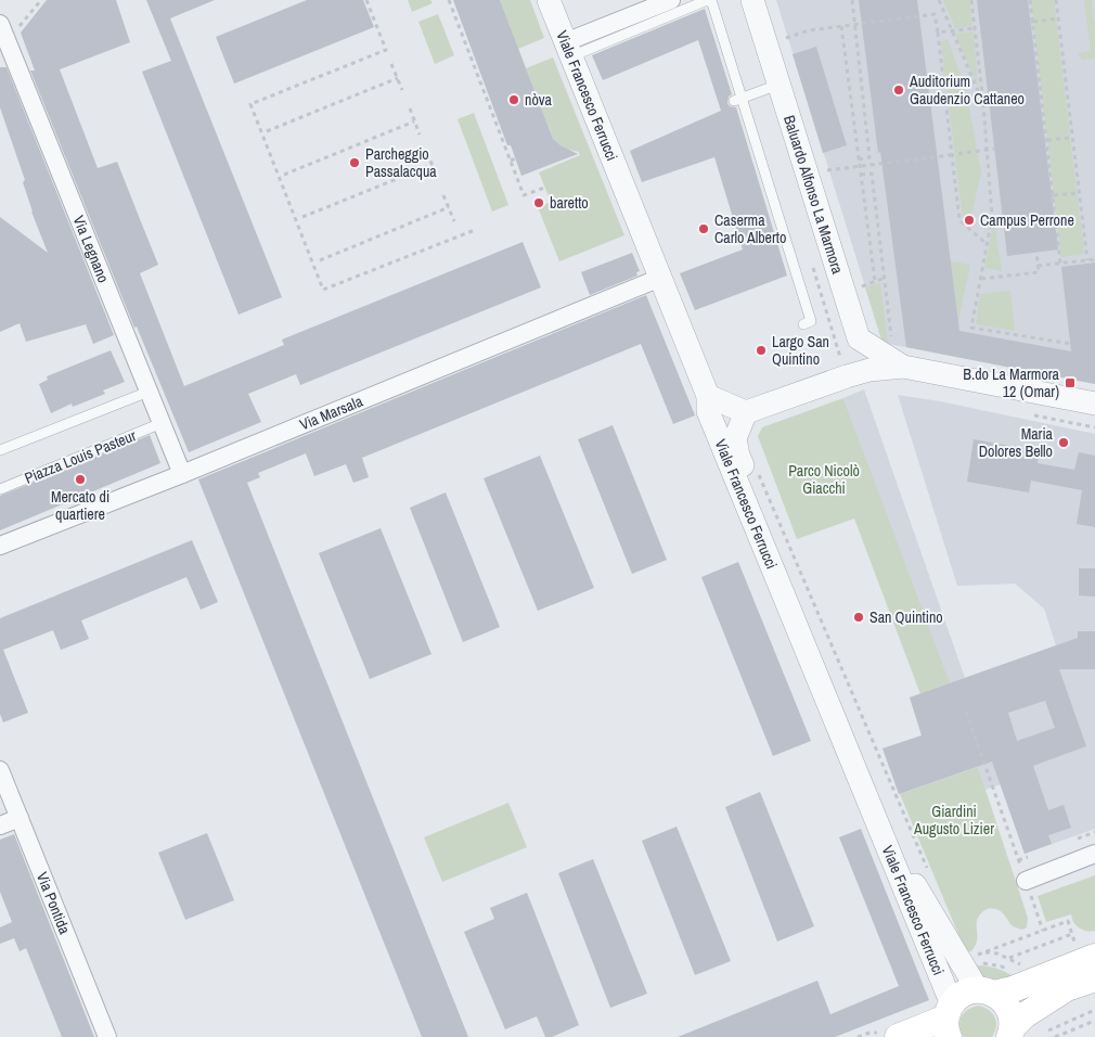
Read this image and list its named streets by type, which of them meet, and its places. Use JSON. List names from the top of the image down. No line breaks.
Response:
{"streets":{"street":["Viale Francesco Ferrucci","Baluardo Alfonso La Marmora","Via Legnano","Via Marsala","Via Pontida"],"lane":["Piazza Louis Pasteur"]},"crossings":[["Viale Francesco Ferrucci","Via Marsala"],["Via Legnano","Via Marsala"],["Via Legnano","Piazza Louis Pasteur"]],"parks":["Parco Nicolò Giacchi","Giardini Augusto Lizier"],"places":{"other":["Auditorium Gaudenzio Cattaneo","nòva","Parcheggio Passalacqua","baretto","Campus Perrone","Caserma Carlo Alberto","Largo San Quintino","Maria Dolores Bello","Mercato di quartiere","San Quintino"],"transit":["B.do La Marmora 12 (Omar)"]}}
